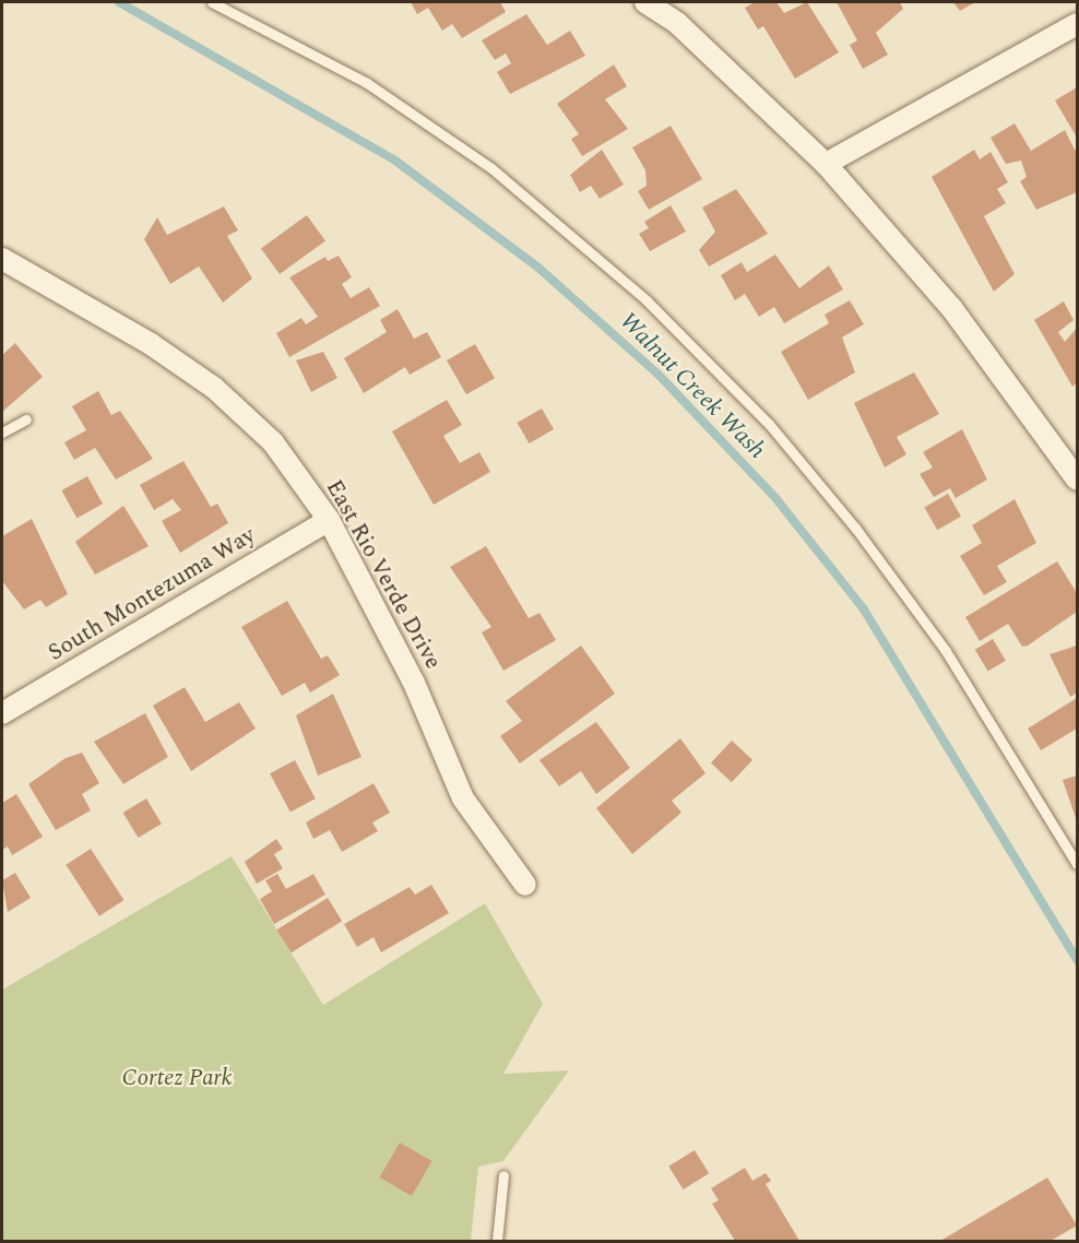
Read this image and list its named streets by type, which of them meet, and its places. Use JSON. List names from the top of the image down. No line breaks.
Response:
{"streets":{"street":["East Rio Verde Drive","South Montezuma Way"]},"crossings":[["East Rio Verde Drive","South Montezuma Way"]],"water":["Walnut Creek Wash"],"parks":["Cortez Park"]}
